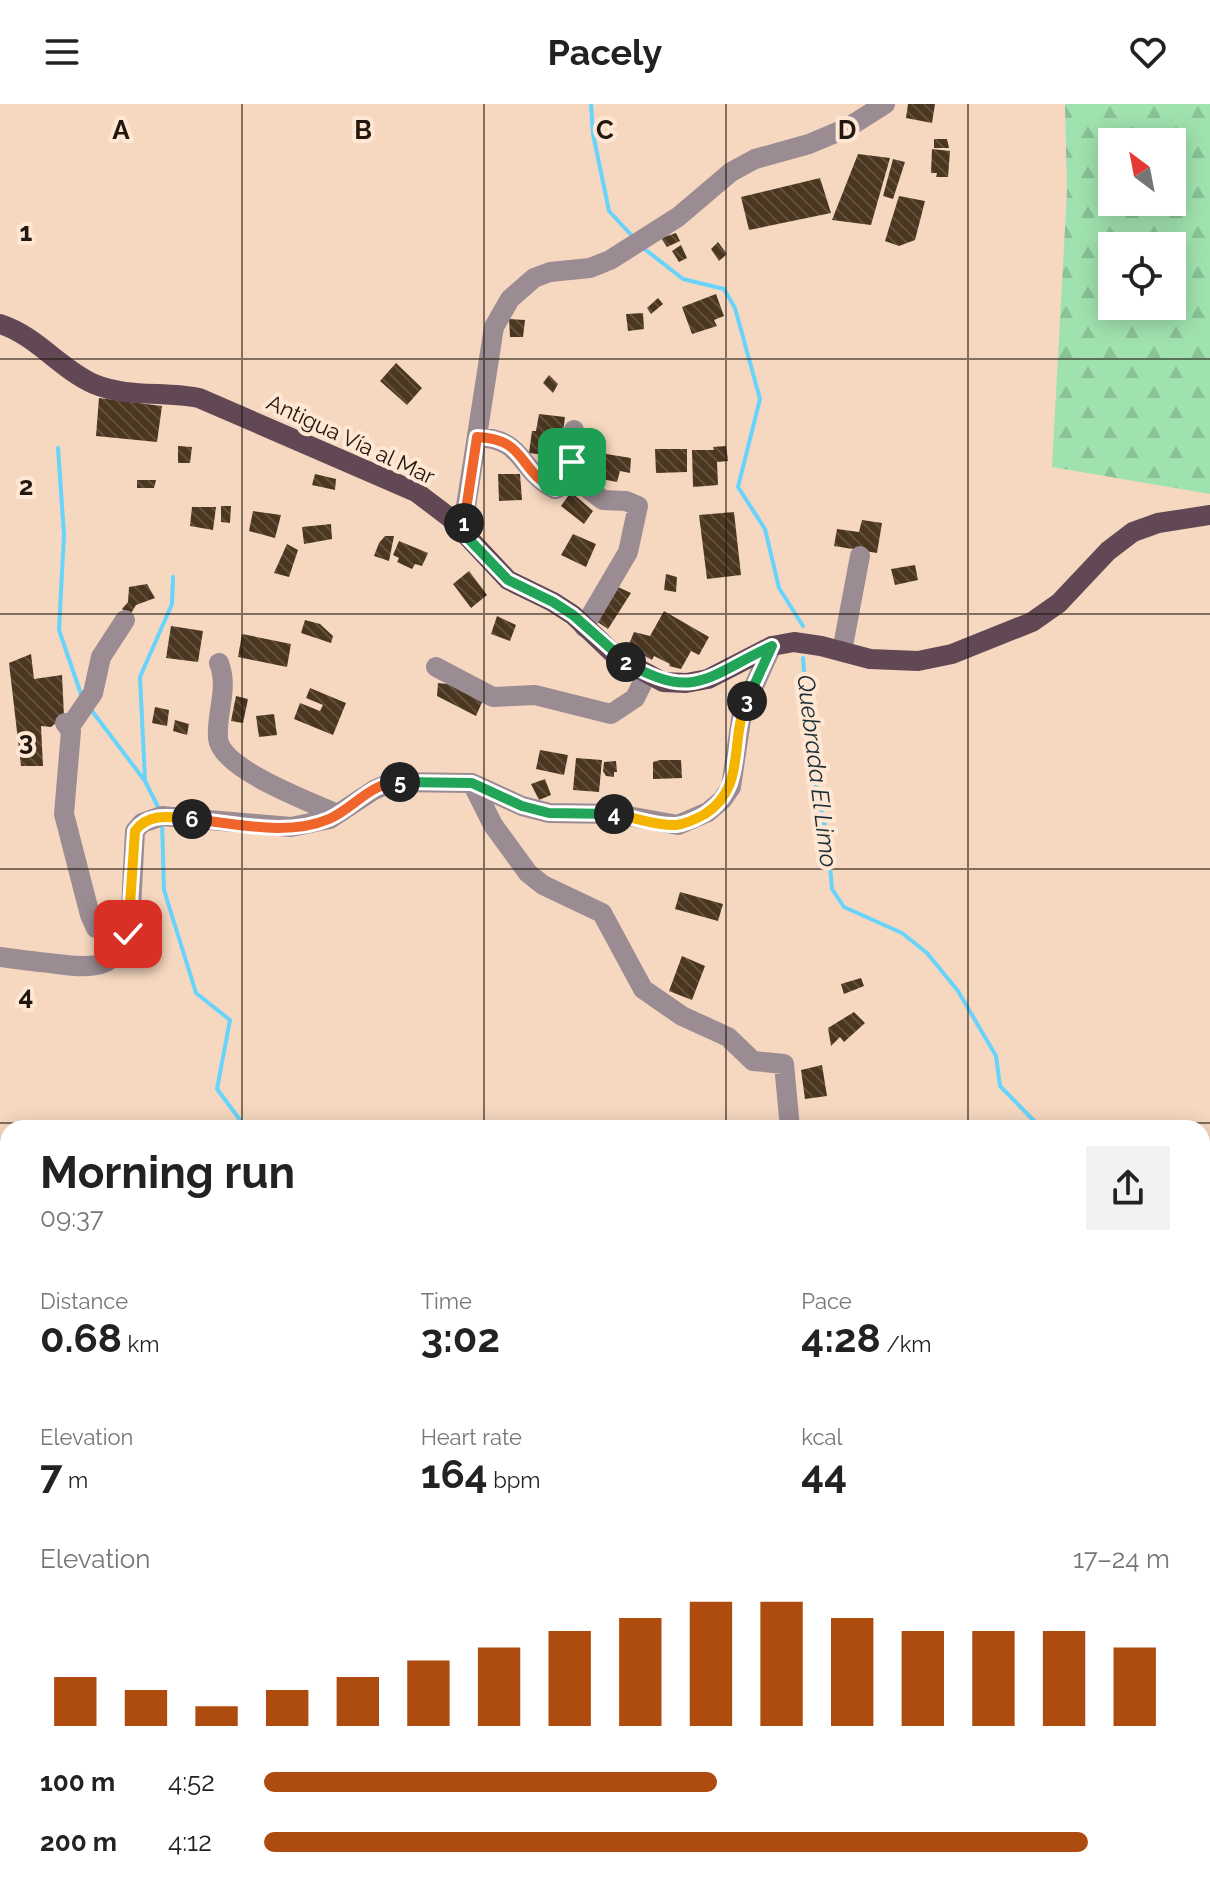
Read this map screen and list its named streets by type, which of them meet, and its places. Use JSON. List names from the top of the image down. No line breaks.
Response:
{"streets":{"main road":["Antigua Vía al Mar"]},"water":["Quebrada El Limo"],"north":"top left","page":{"header":"Pacely","pins":["1","2","3","5","4","6"],"heading":["Morning run","09:37"],"stats":[["Distance","0.68 km"],["Time","3:02"],["Pace","4:28 /km"],["Elevation","7 m"],["Heart rate","164 bpm"],["kcal","44"]],"chart":["Elevation","17–24 m"],"list":[{"name":"100 m","note":"4:52"},{"name":"200 m","note":"4:12"}]},"grid":{"columns":["A","B","C","D"],"rows":["1","2","3","4"]}}
